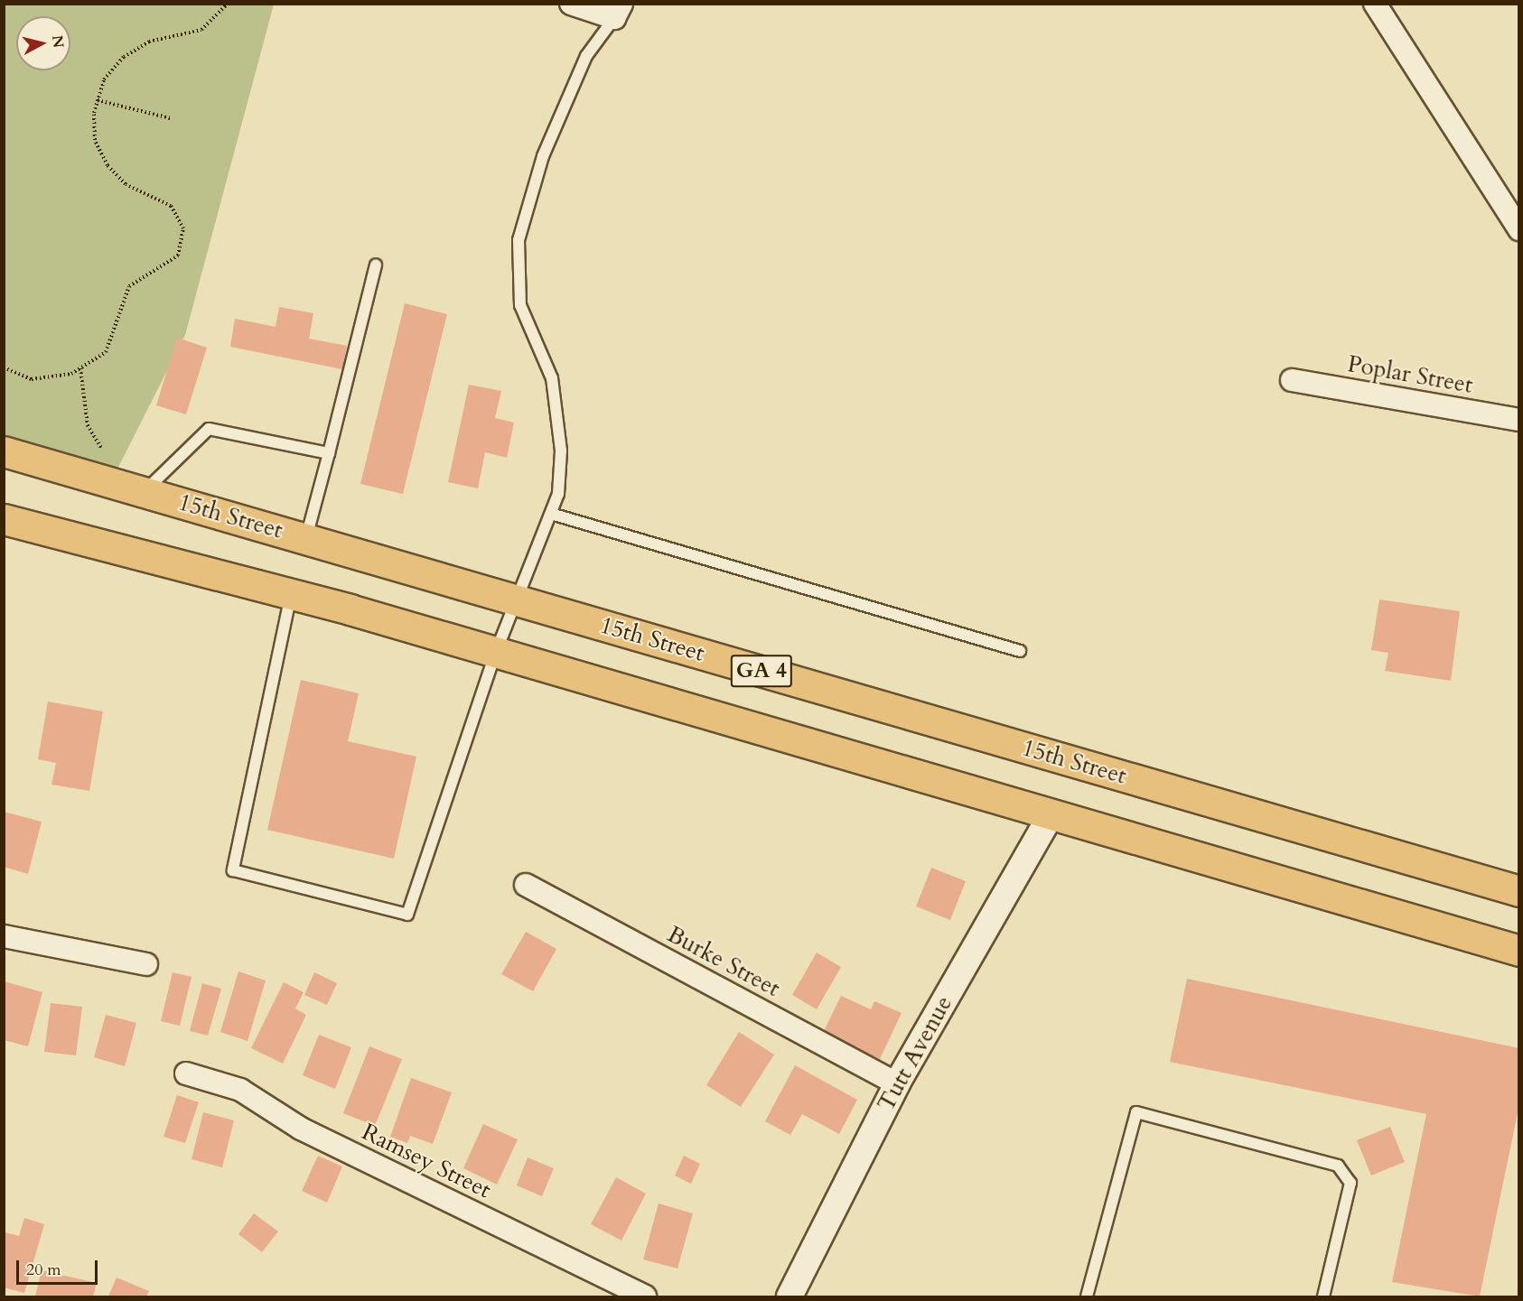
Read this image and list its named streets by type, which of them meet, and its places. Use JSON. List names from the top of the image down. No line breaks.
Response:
{"streets":{"main road":["15th Street","GA 4"],"street":["Poplar Street","Burke Street","Tutt Avenue","Ramsey Street"]},"crossings":[["GA 4","Tutt Avenue"],["Burke Street","Tutt Avenue"]],"scale_bar":"20 m","north":"right"}
